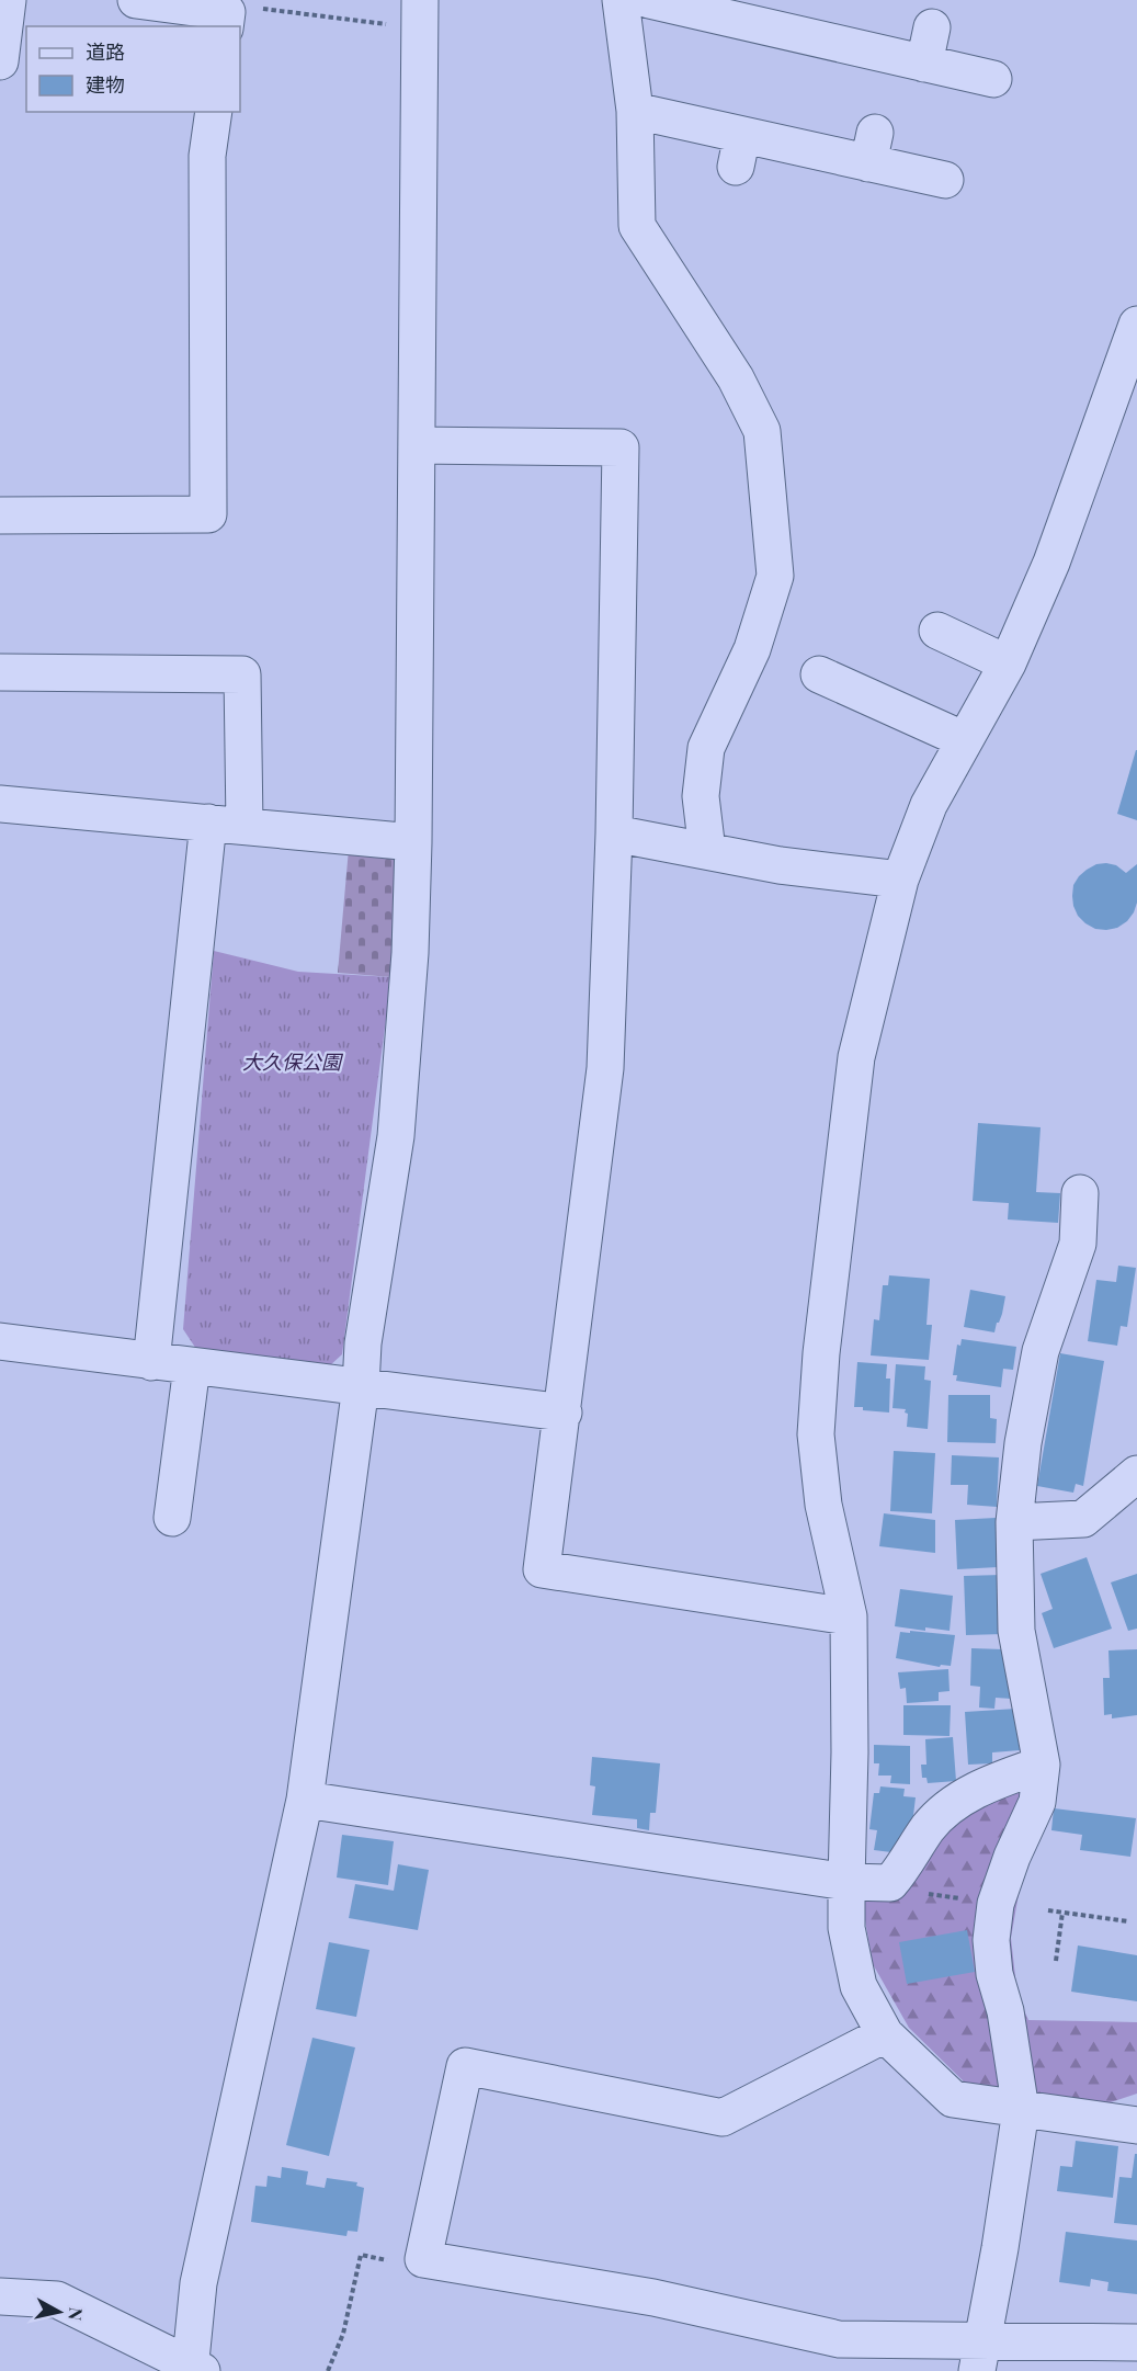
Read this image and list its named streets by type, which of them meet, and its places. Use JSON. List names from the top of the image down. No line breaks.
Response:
{"parks":["大久保公園"],"legend":["道路","建物"],"north":"right"}
